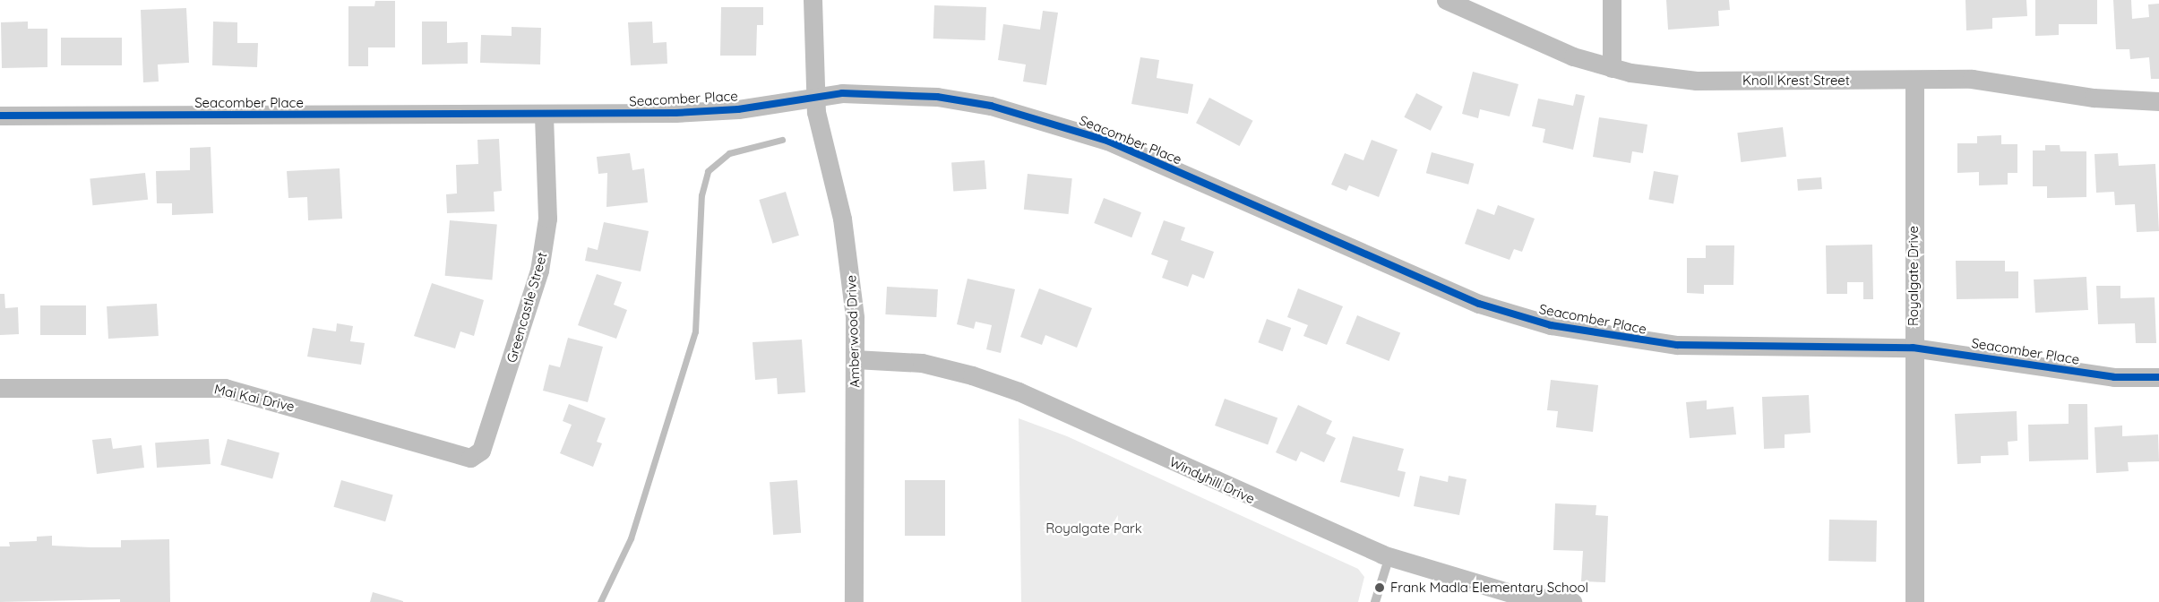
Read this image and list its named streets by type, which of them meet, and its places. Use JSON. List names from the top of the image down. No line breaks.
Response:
{"streets":{"street":["Knoll Krest Street","Seacomber Place","Royalgate Drive","Greencastle Street","Amberwood Drive","Mai Kai Drive","Windyhill Drive"]},"crossings":[["Knoll Krest Street","Royalgate Drive"],["Seacomber Place","Royalgate Drive"],["Seacomber Place","Greencastle Street"],["Seacomber Place","Amberwood Drive"],["Greencastle Street","Mai Kai Drive"],["Amberwood Drive","Windyhill Drive"]],"parks":["Royalgate Park"],"places":["Frank Madla Elementary School"]}
